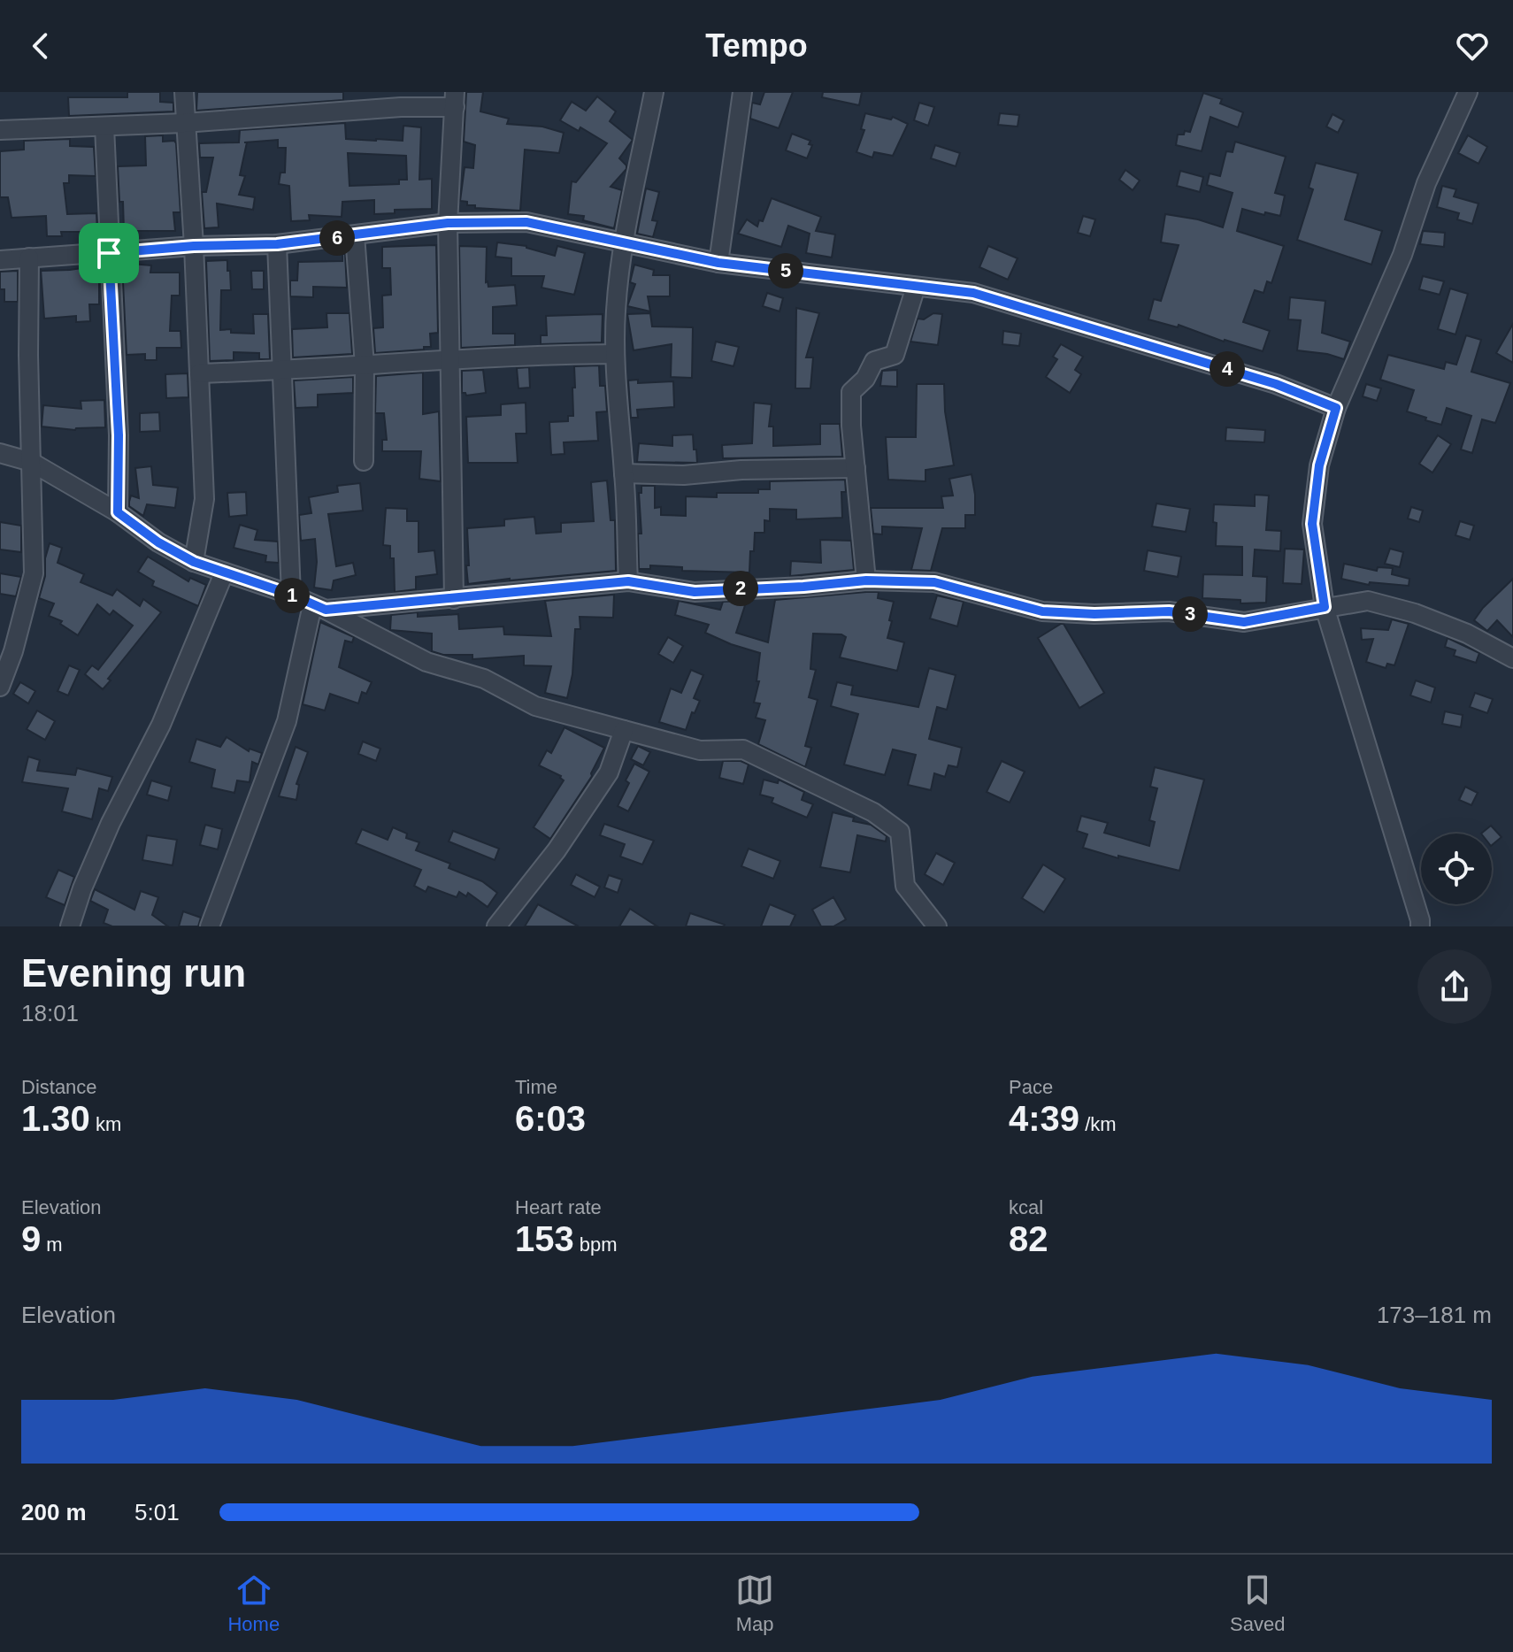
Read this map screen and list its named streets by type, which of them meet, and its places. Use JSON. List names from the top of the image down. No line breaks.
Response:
{"page":{"header":"Tempo","pins":["6","5","4","2","1","3"],"heading":["Evening run","18:01"],"stats":[["Distance","1.30 km"],["Time","6:03"],["Pace","4:39 /km"],["Elevation","9 m"],["Heart rate","153 bpm"],["kcal","82"]],"chart":["Elevation","173–181 m"],"list":[{"name":"200 m","note":"5:01"}],"tabs":["Home","Map","Saved"]}}
